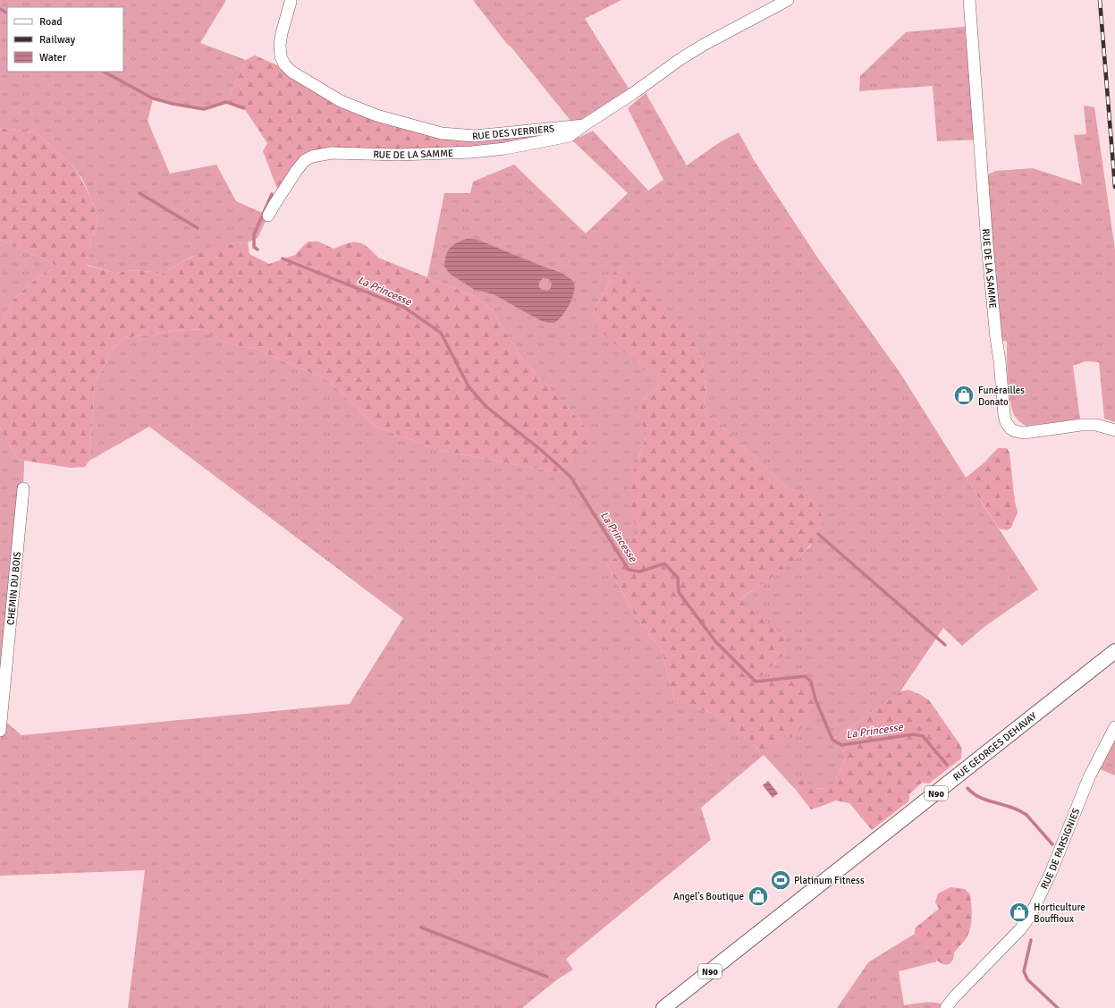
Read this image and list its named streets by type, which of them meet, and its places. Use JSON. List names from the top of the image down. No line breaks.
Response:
{"streets":{"main road":["RUE GEORGES DEHAVAY","N90"],"street":["RUE DES VERRIERS","RUE DE LA SAMME","CHEMIN DU BOIS","RUE DE PARSIGNIES"]},"crossings":[["RUE DES VERRIERS","RUE DE LA SAMME"]],"water":["La Princesse"],"places":{"shop":["Funérailles Donato","Angel's Boutique","Horticulture Bouffioux"],"sports":["Platinum Fitness"]},"legend":["Road","Railway","Water"]}
